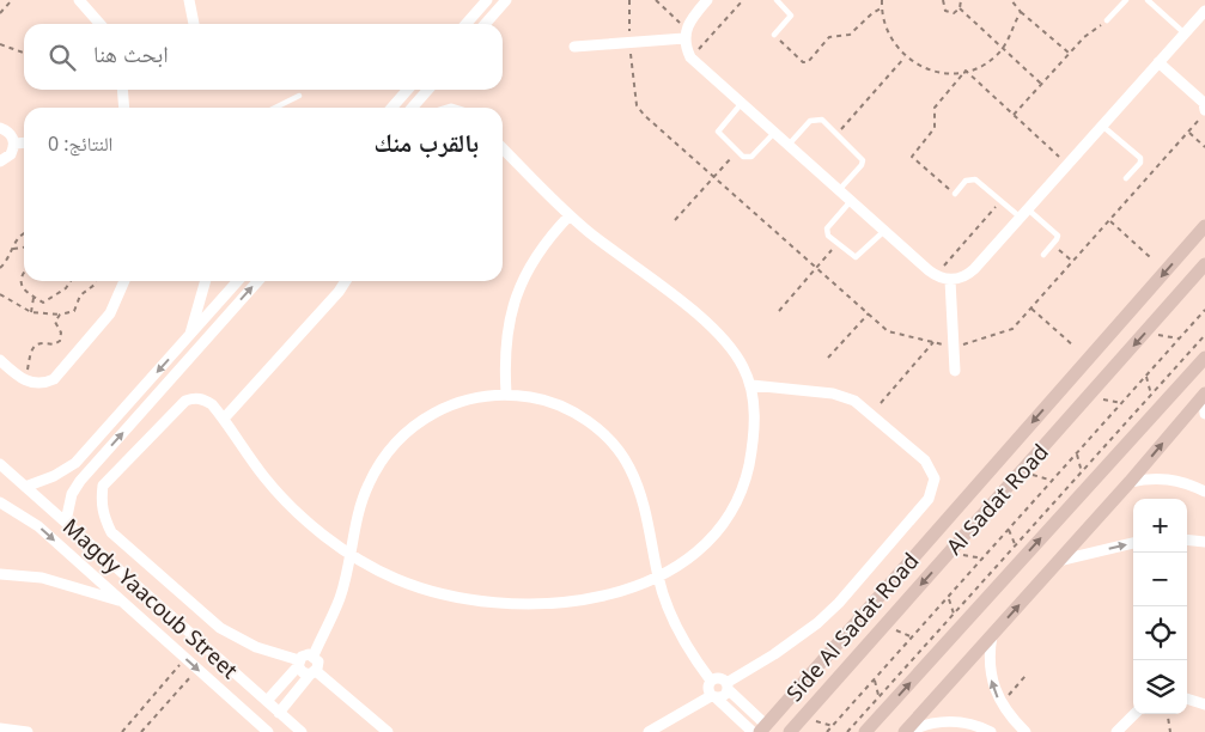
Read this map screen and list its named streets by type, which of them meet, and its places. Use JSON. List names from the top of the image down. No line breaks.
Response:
{"streets":{"main road":["Al Sadat Road","Side Al Sadat Road"],"street":["Magdy Yaacoub Street"]},"page":{"search":"ابحث هنا","heading":["بالقرب منك","النتائج: 0"],"map_buttons":["+","−"]}}
